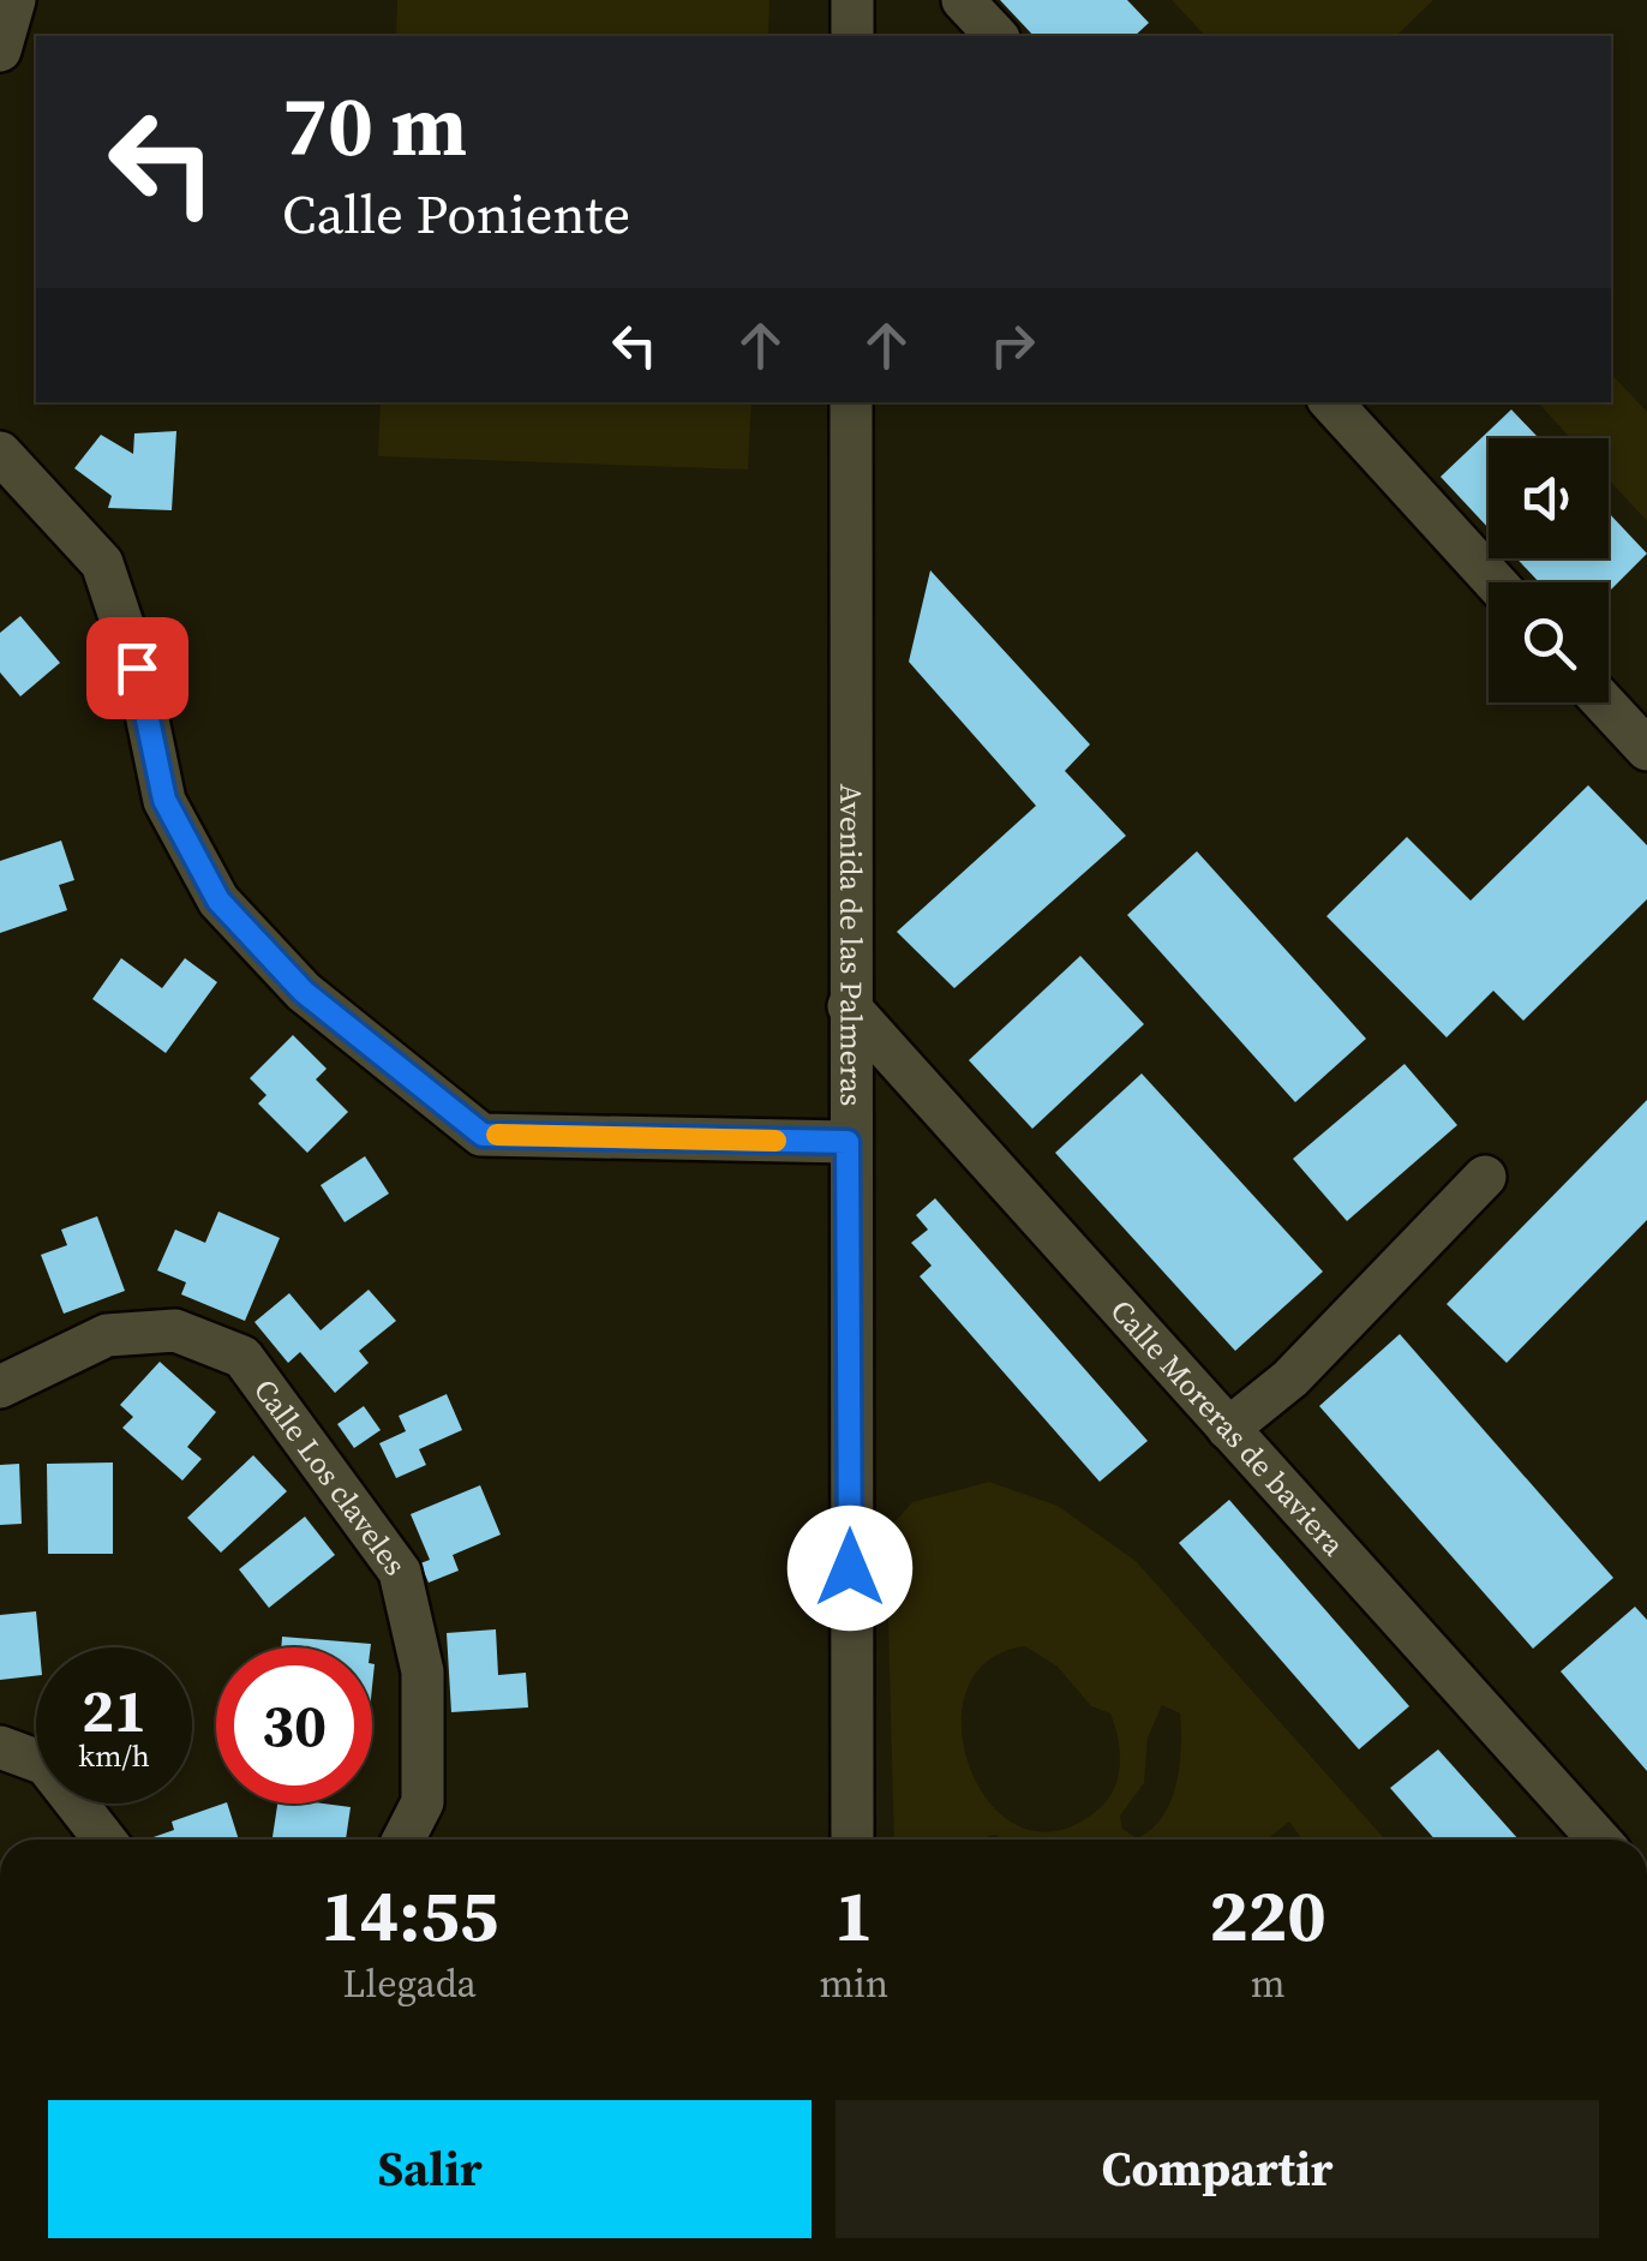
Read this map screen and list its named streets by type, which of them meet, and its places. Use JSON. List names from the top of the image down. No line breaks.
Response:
{"streets":{"street":["Avenida de las Palmeras","Calle Moreras de baviera","Calle Los claveles"]},"crossings":[["Avenida de las Palmeras","Calle Moreras de baviera"]],"page":{"turn":["70 m","Calle Poniente"],"speed":"21 km/h","limit":"30","eta":["14:55","Llegada","1","min","220","m"],"buttons":["Salir","Compartir"]}}
